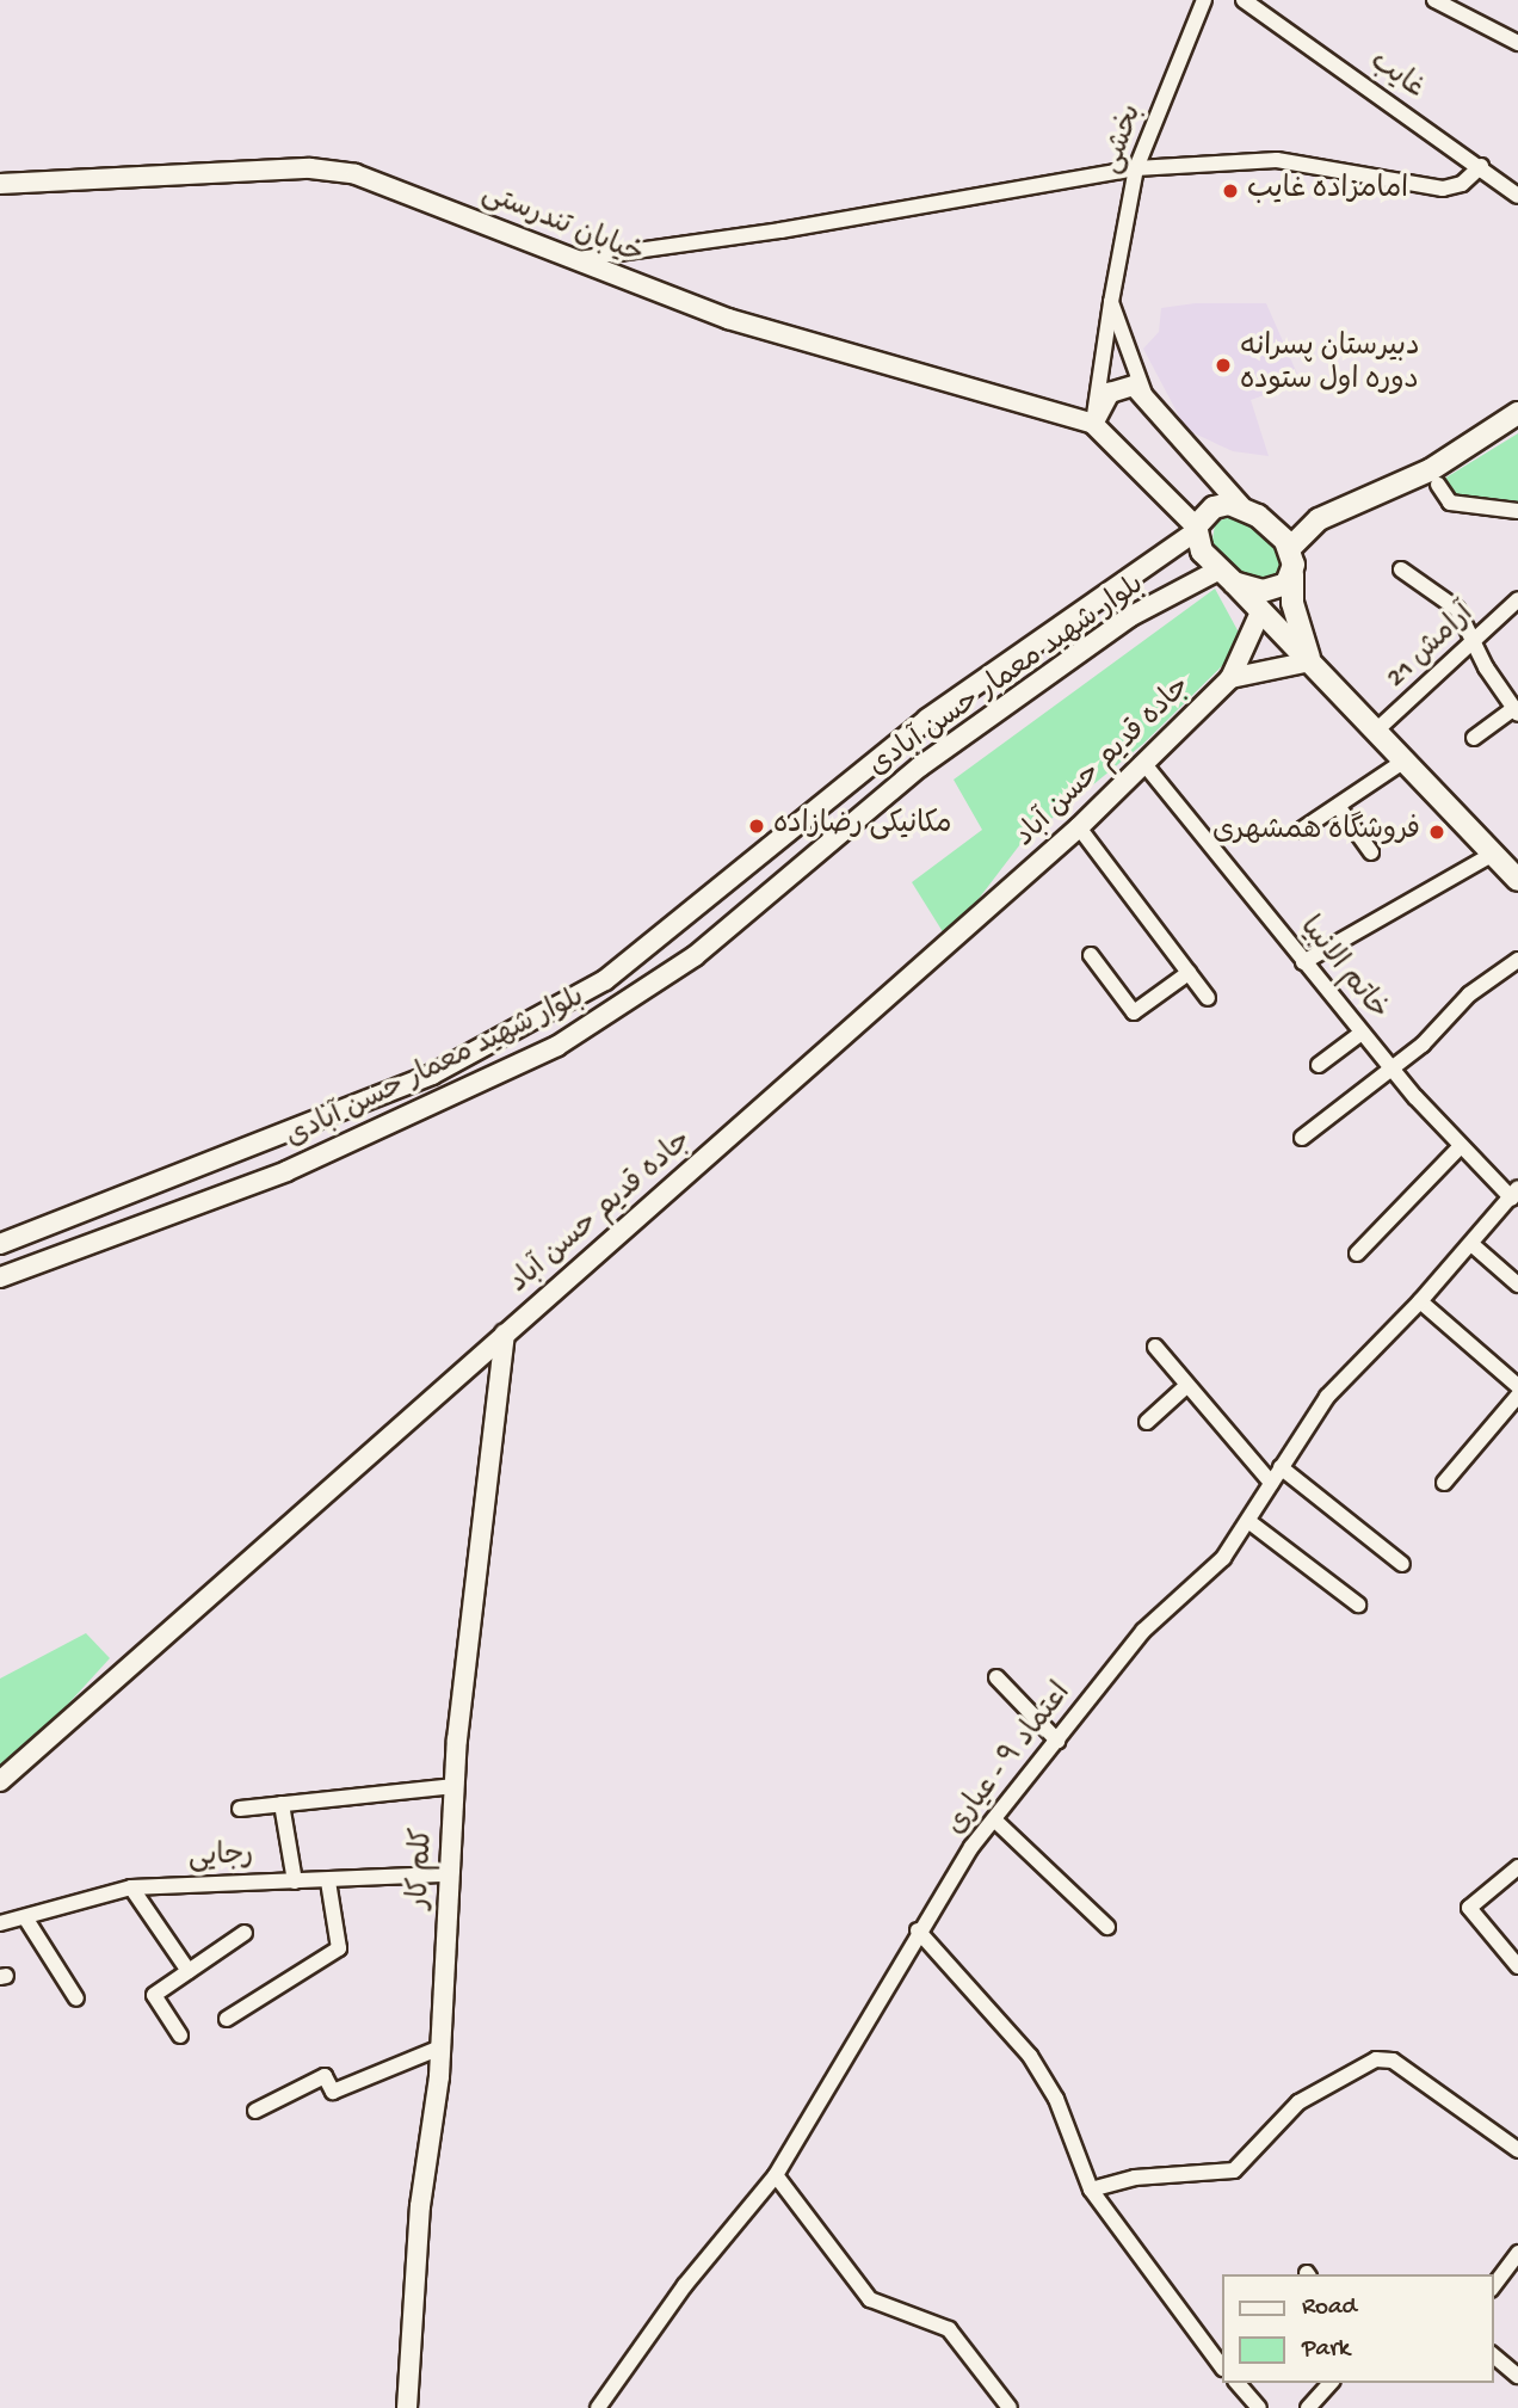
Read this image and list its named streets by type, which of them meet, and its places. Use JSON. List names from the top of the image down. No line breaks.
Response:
{"streets":{"street":["غایب","بخشی","خیابان تندرستی","آرامش 21","بلوار شهید معمار حسن آبادی","جاده قدیم حسن آباد","خاتم الانبیا","اعتماد ۹ - عیاری","رجایی","کلم کار"]},"crossings":[["بخشی","خیابان تندرستی"],["جاده قدیم حسن آباد","خاتم الانبیا"],["جاده قدیم حسن آباد","کلم کار"],["خاتم الانبیا","اعتماد ۹ - عیاری"],["رجایی","کلم کار"]],"places":["امامزاده غایب","دبیرستان پسرانه دوره اول ستوده","مکانیکی رضازاده","فروشگاه همشهری"],"legend":["Road","Park"]}
